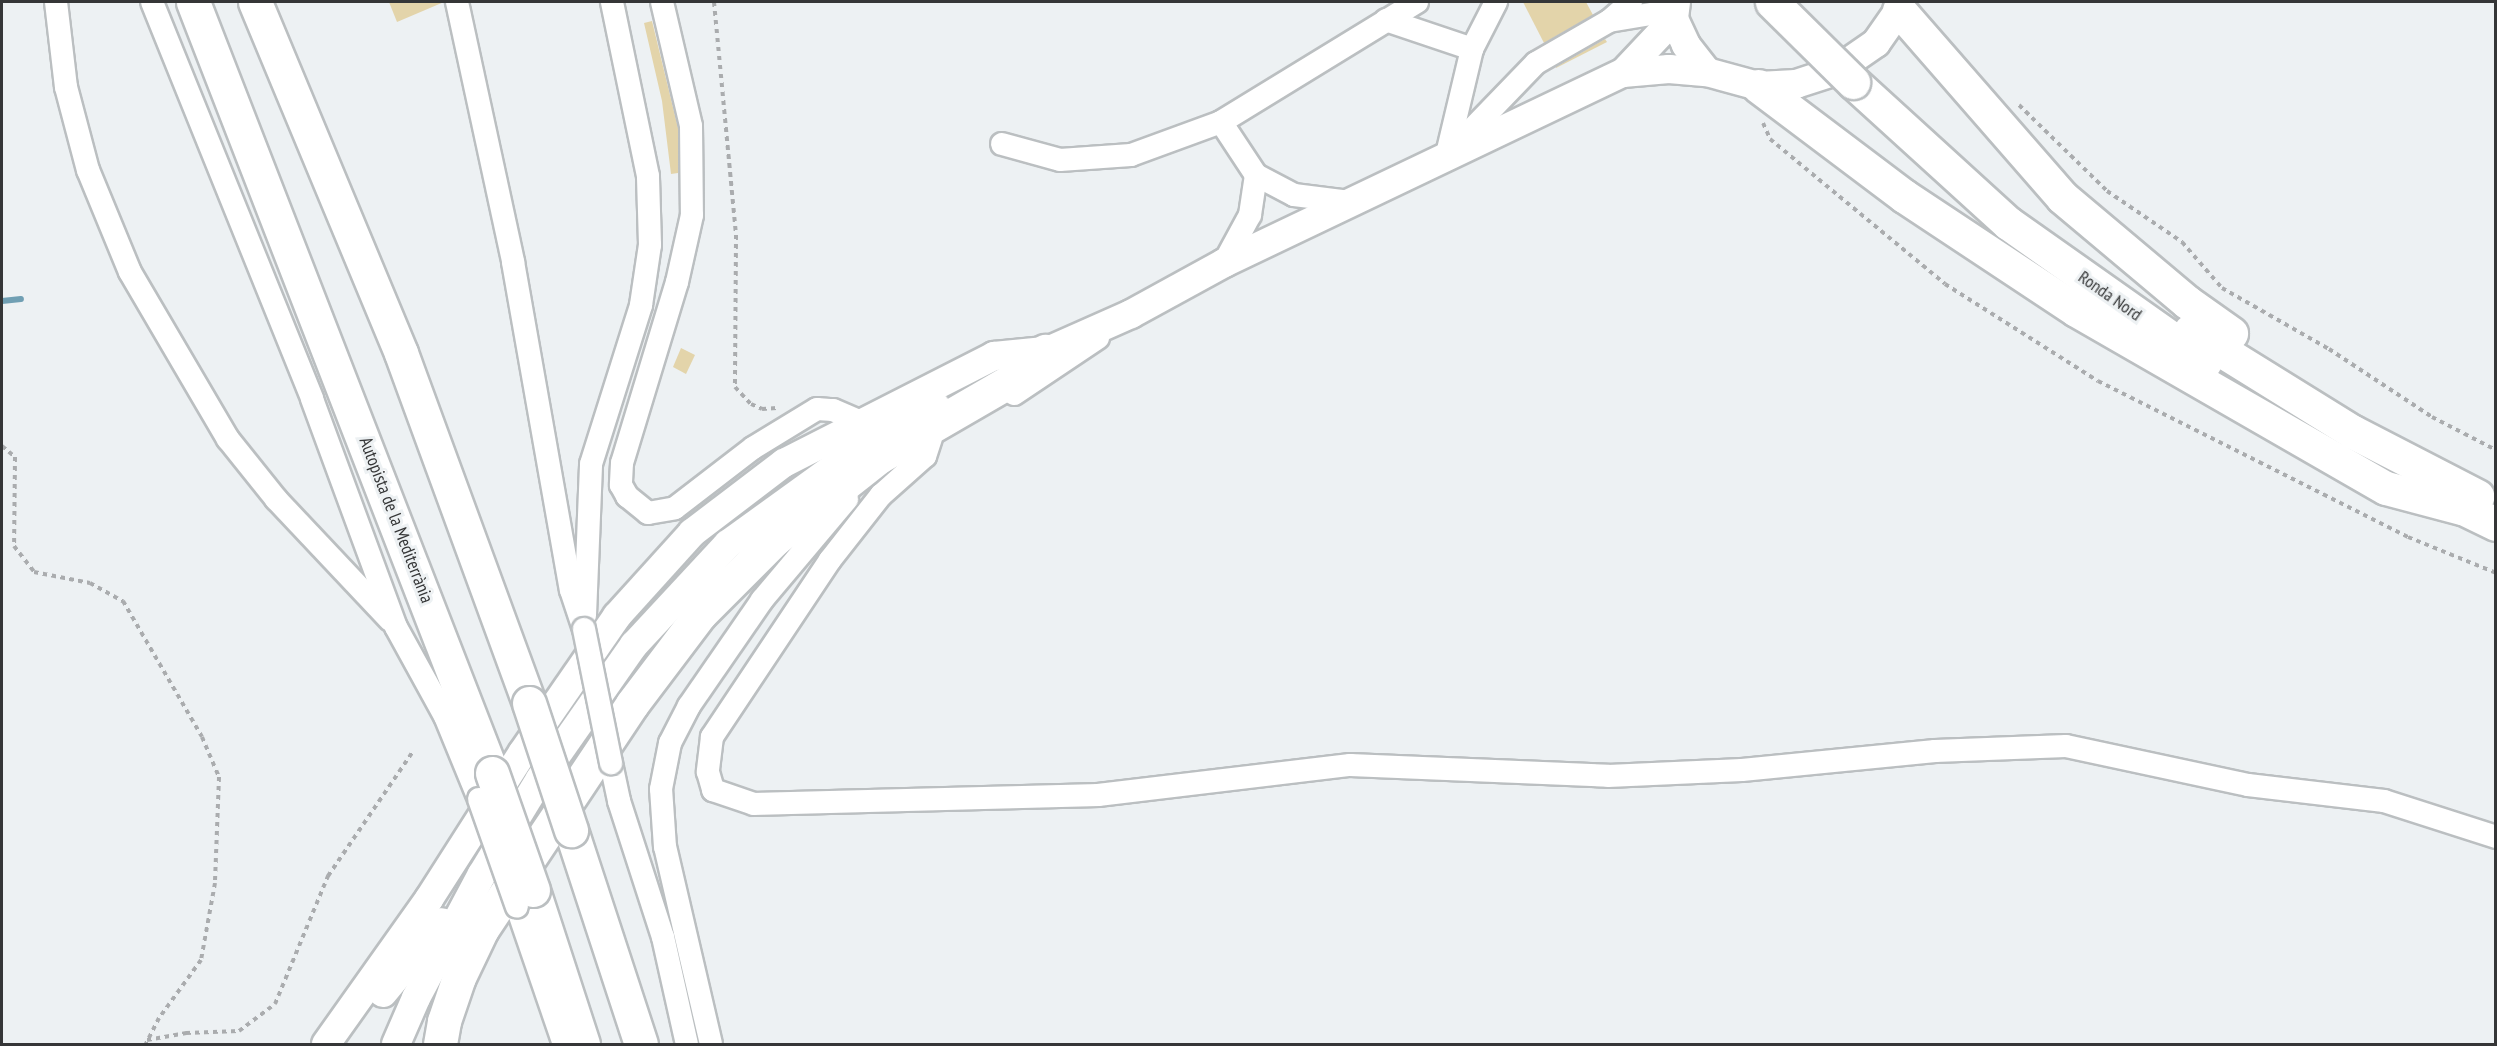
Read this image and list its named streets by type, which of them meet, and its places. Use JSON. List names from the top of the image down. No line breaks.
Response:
{"streets":{"highway":["Ronda Nord","Autopista de la Mediterrània"]}}
